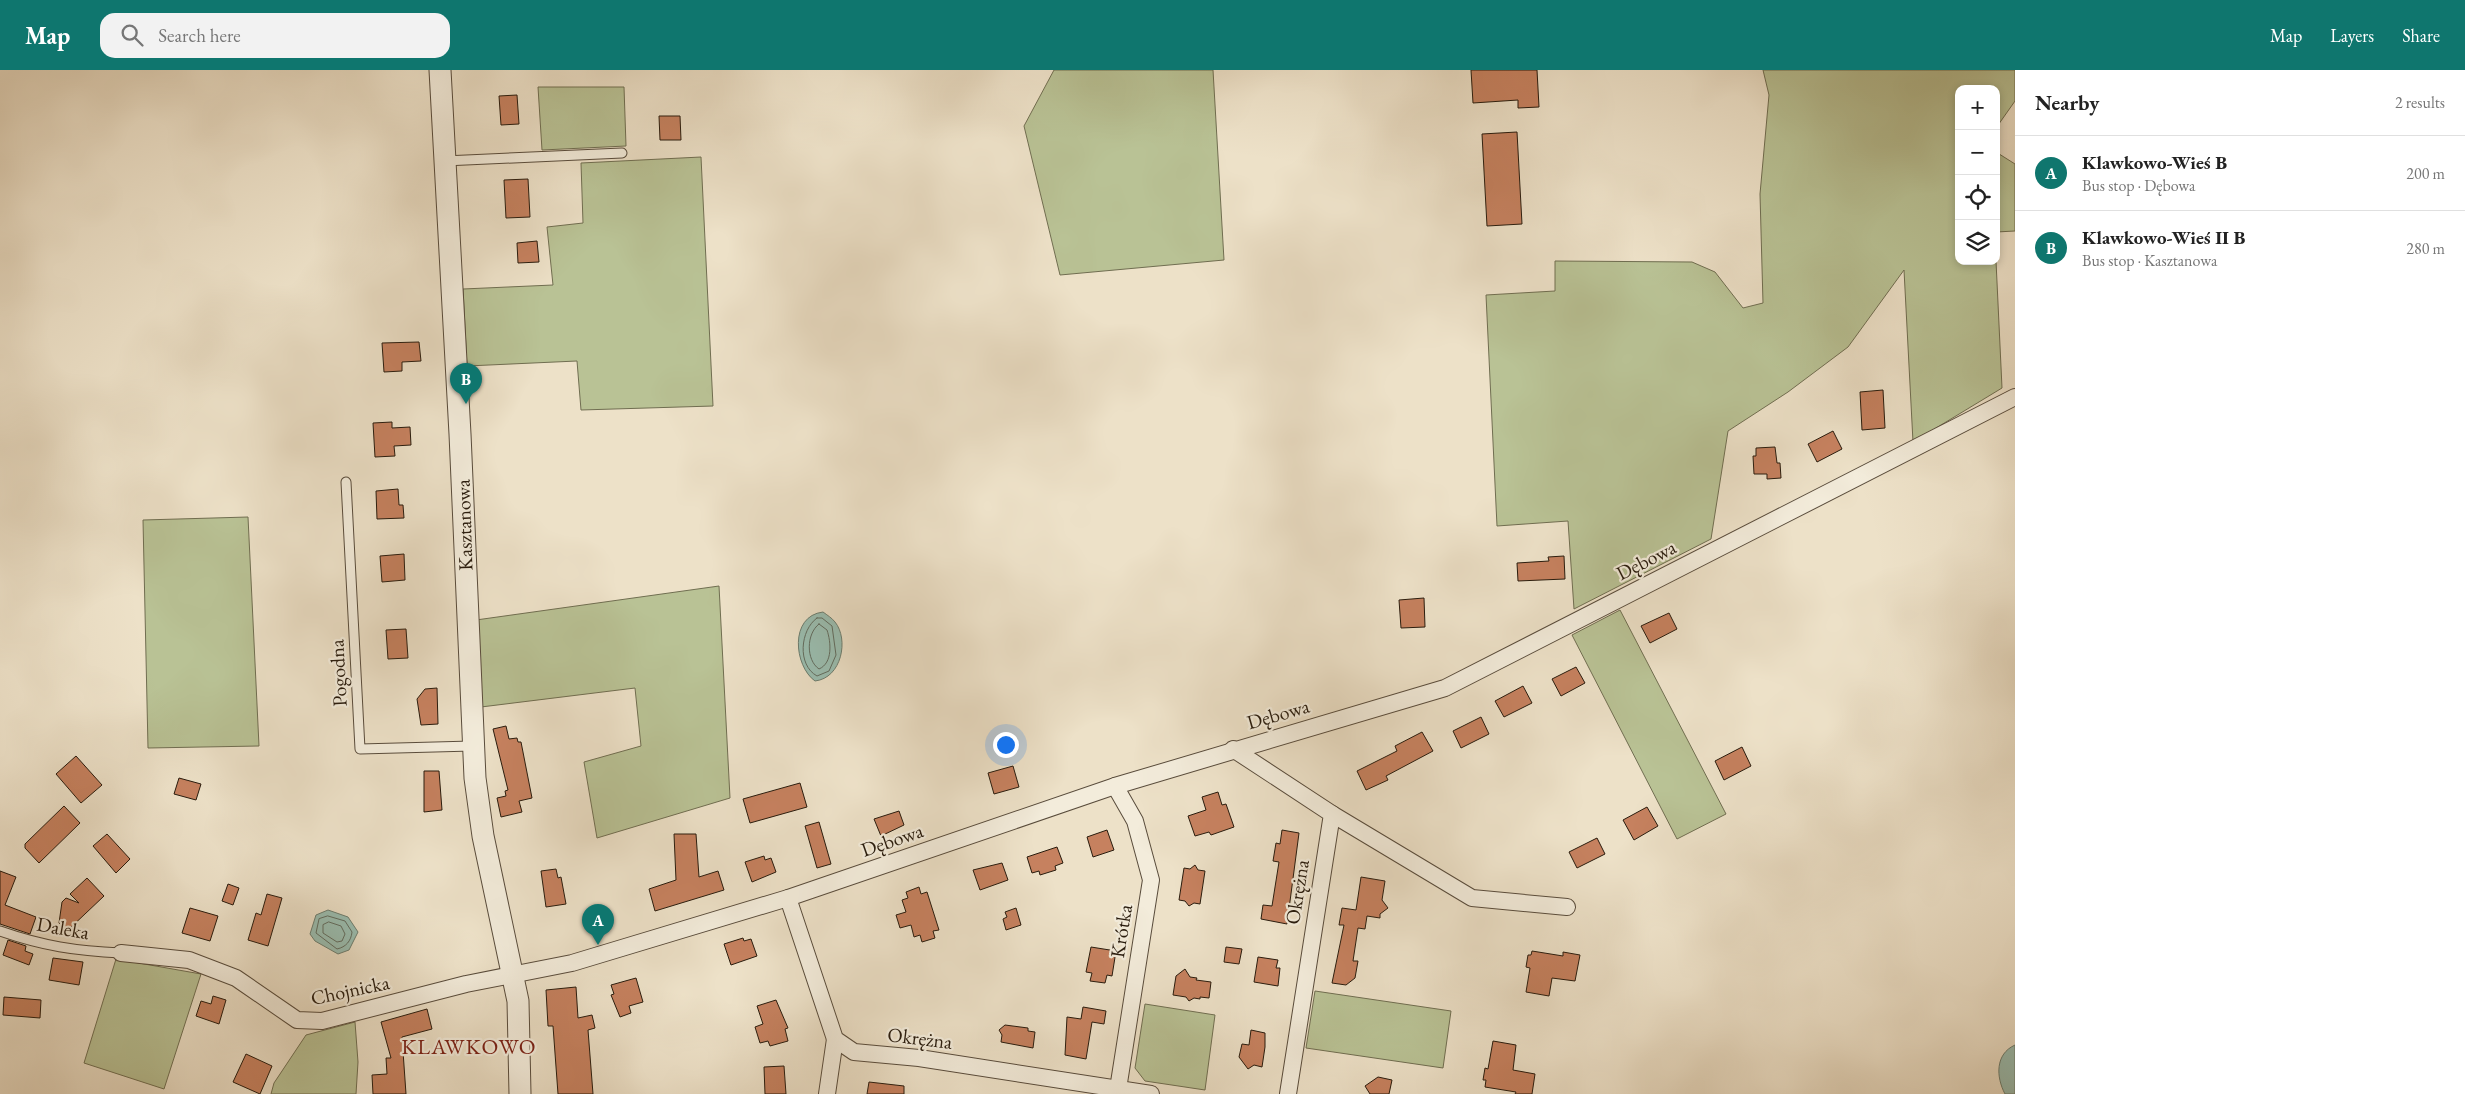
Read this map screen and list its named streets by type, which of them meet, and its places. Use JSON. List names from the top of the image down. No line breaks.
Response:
{"streets":{"street":["Kasztanowa","Dębowa","Okrężna","Krótka","Chojnicka"],"lane":["Pogodna","Daleka"]},"crossings":[["Kasztanowa","Dębowa"],["Kasztanowa","Pogodna"],["Kasztanowa","Chojnicka"],["Dębowa","Krótka"],["Dębowa","Chojnicka"],["Okrężna","Krótka"],["Daleka","Chojnicka"]],"districts":["KLAWKOWO"],"page":{"header":"Map","search":"Search here","nav":["Map","Layers","Share"],"heading":["Nearby","2 results"],"map_buttons":["+","−"],"list":[{"mark":"A","name":"Klawkowo-Wieś B","note":"Bus stop · Dębowa","value":"200 m"},{"mark":"B","name":"Klawkowo-Wieś II B","note":"Bus stop · Kasztanowa","value":"280 m"}],"pins":["B","A"]}}
